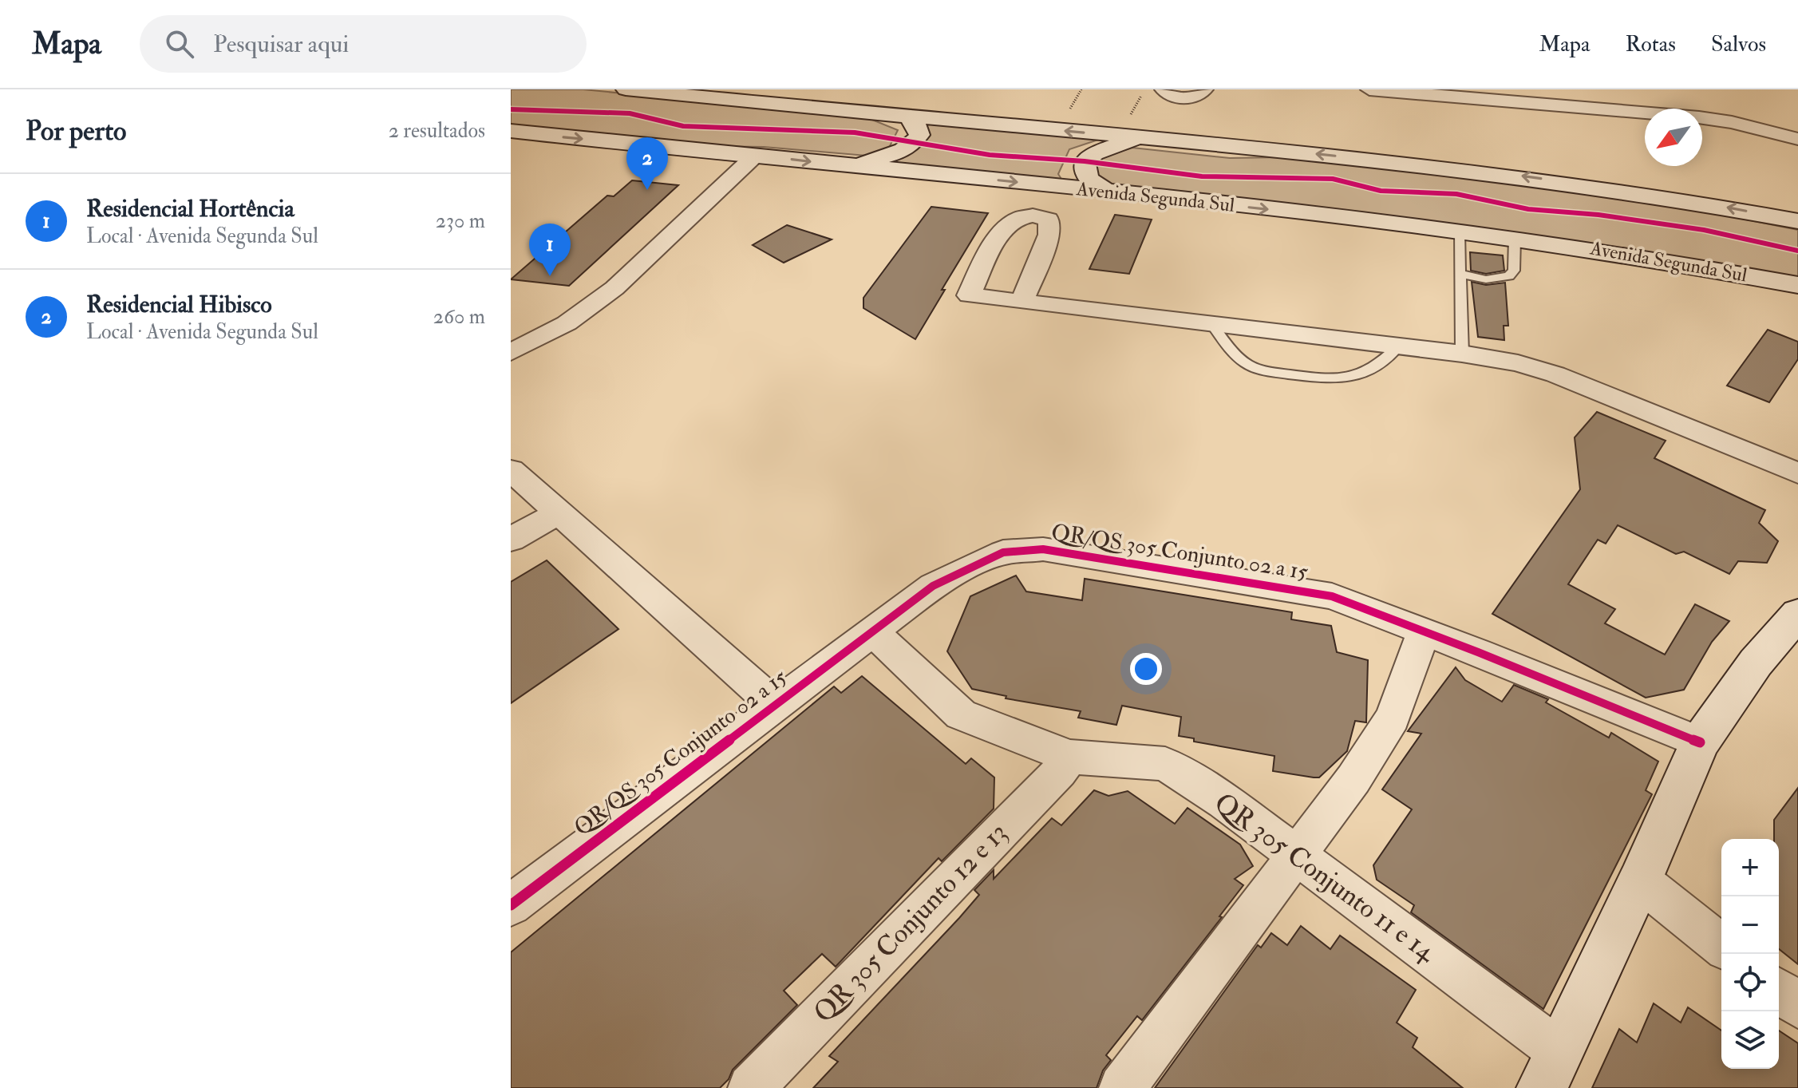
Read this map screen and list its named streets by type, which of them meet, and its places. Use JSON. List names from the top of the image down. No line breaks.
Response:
{"streets":{"main road":["Avenida Segunda Sul"],"street":["QR/QS 305 Conjunto 02 a 15","QR 305 Conjunto 11 e 14","QR 305 Conjunto 12 e 13"]},"crossings":[["QR/QS 305 Conjunto 02 a 15","QR 305 Conjunto 11 e 14"],["QR 305 Conjunto 11 e 14","QR 305 Conjunto 12 e 13"]],"north":"bottom left","page":{"header":"Mapa","search":"Pesquisar aqui","nav":["Mapa","Rotas","Salvos"],"heading":["Por perto","2 resultados"],"pins":["2","1"],"list":[{"mark":"1","name":"Residencial Hortência","note":"Local · Avenida Segunda Sul","value":"230 m"},{"mark":"2","name":"Residencial Hibisco","note":"Local · Avenida Segunda Sul","value":"260 m"}],"map_buttons":["+","−"]}}
